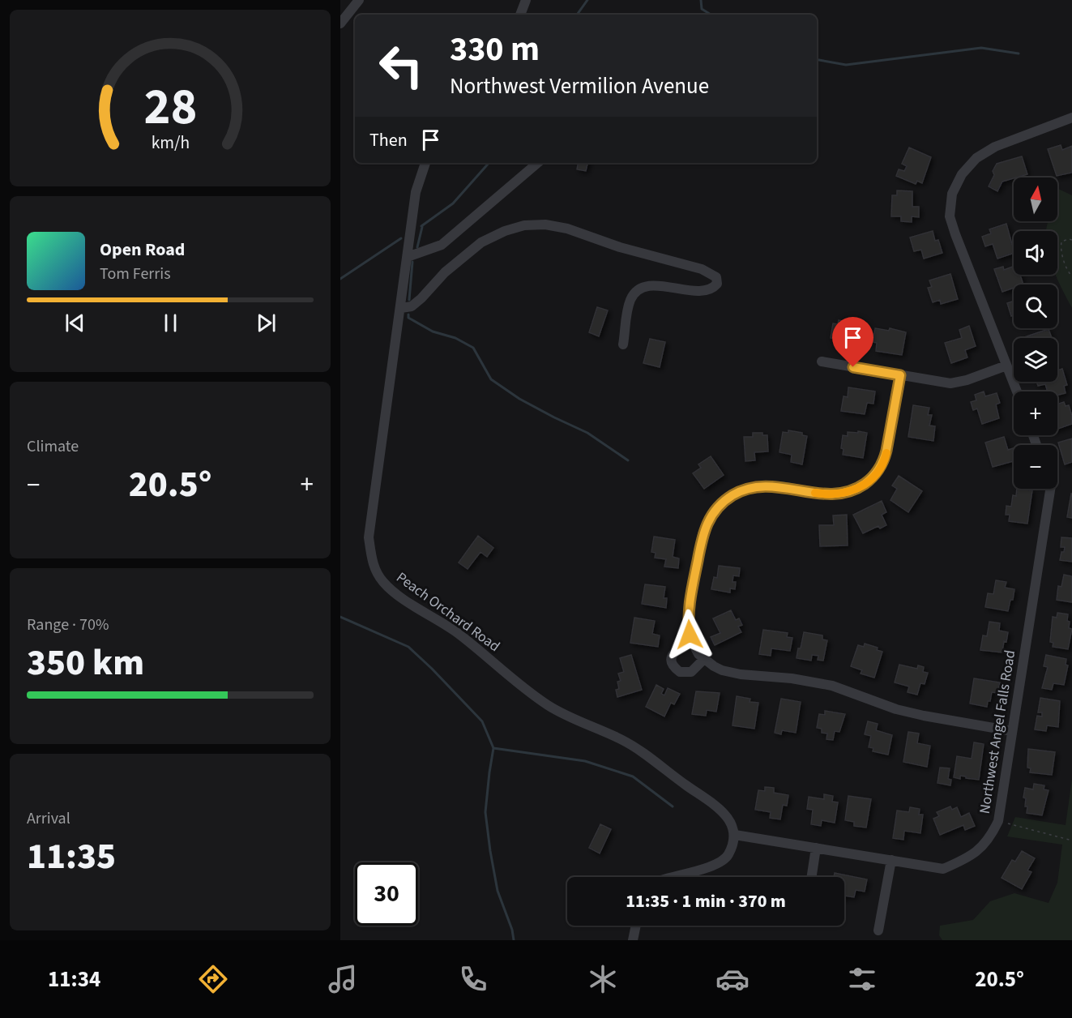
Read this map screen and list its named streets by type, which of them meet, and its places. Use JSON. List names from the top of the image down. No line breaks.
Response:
{"streets":{"street":["Peach Orchard Road","Northwest Angel Falls Road"]},"crossings":[["Peach Orchard Road","Northwest Angel Falls Road"]],"north":"top","page":{"turn":["330 m","Northwest Vermilion Avenue"],"then":"Then","map_buttons":["+","−"],"song":["Open Road","Tom Ferris"],"tile":["Climate",["Range · 70%","350 km"],["Arrival","11:35"]],"heat":["−","20.5°","+"],"limit":"30","trip":"11:35 · 1 min · 370 m","tabs":["11:34","20.5°"],"gauge":["28","km/h"]}}
